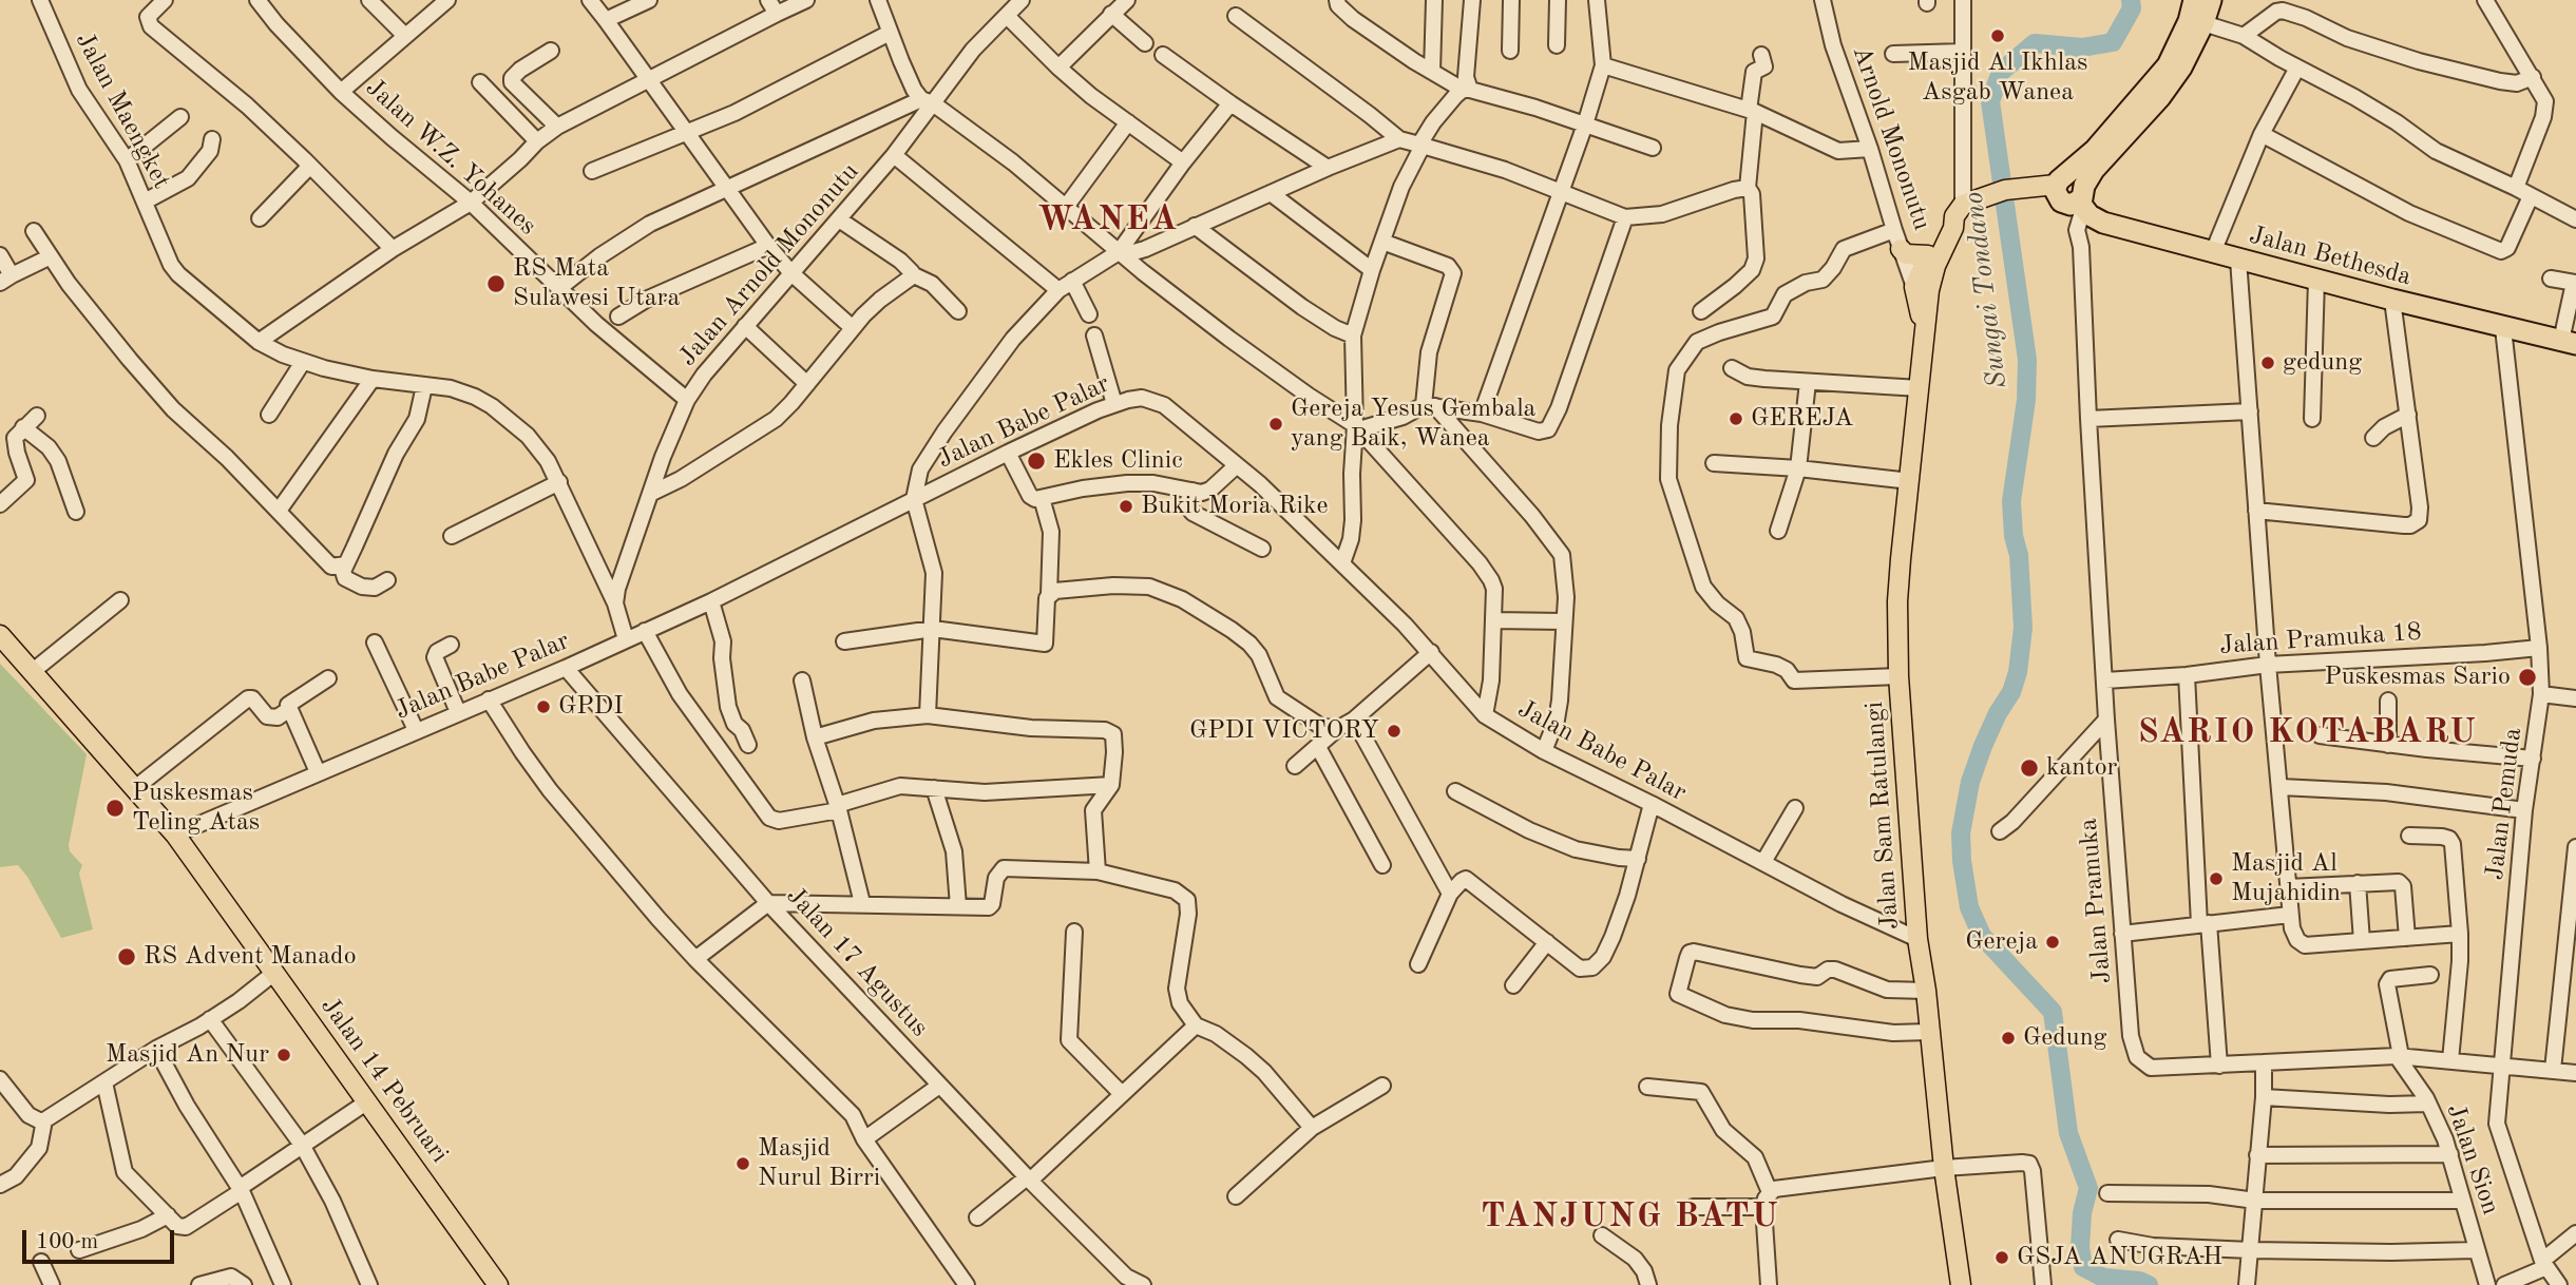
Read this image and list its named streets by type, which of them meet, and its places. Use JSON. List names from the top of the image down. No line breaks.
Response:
{"streets":{"highway":["Jalan Bethesda"],"main road":["Jalan Sam Ratulangi","Jalan 14 Pebruari"],"street":["Jalan Maengket","Arnold Mononutu","Jalan W.Z. Yohanes","Jalan Arnold Mononutu","Jalan Babe Palar","Jalan Pramuka 18","Jalan Pemuda","Jalan Pramuka","Jalan 17 Agustus","Jalan Sion"]},"crossings":[["Jalan Maengket","Jalan Arnold Mononutu"],["Arnold Mononutu","Jalan Sam Ratulangi"],["Jalan W.Z. Yohanes","Jalan Arnold Mononutu"],["Jalan Bethesda","Jalan Pemuda"],["Jalan Bethesda","Jalan Pramuka"],["Jalan Babe Palar","Jalan Sam Ratulangi"],["Jalan Babe Palar","Jalan 17 Agustus"],["Jalan Babe Palar","Jalan 14 Pebruari"],["Jalan Pramuka 18","Jalan Pemuda"],["Jalan Pramuka 18","Jalan Pramuka"],["Jalan Pemuda","Jalan Pramuka"],["Jalan Pramuka","Jalan Sion"]],"districts":["WANEA","SARIO KOTABARU","TANJUNG BATU"],"water":["Sungai Tondano"],"places":["Masjid Al Ikhlas Asgab Wanea","RS Mata Sulawesi Utara","gedung","GEREJA","Gereja Yesus Gembala yang Baik, Wanea","Ekles Clinic","Bukit Moria Rike","Puskesmas Sario","GPDI","GPDI VICTORY","kantor","Puskesmas Teling Atas","Masjid Al Mujahidin","Gereja","RS Advent Manado","Gedung","Masjid An Nur","Masjid Nurul Birri","GSJA ANUGRAH"],"scale_bar":"100 m"}
